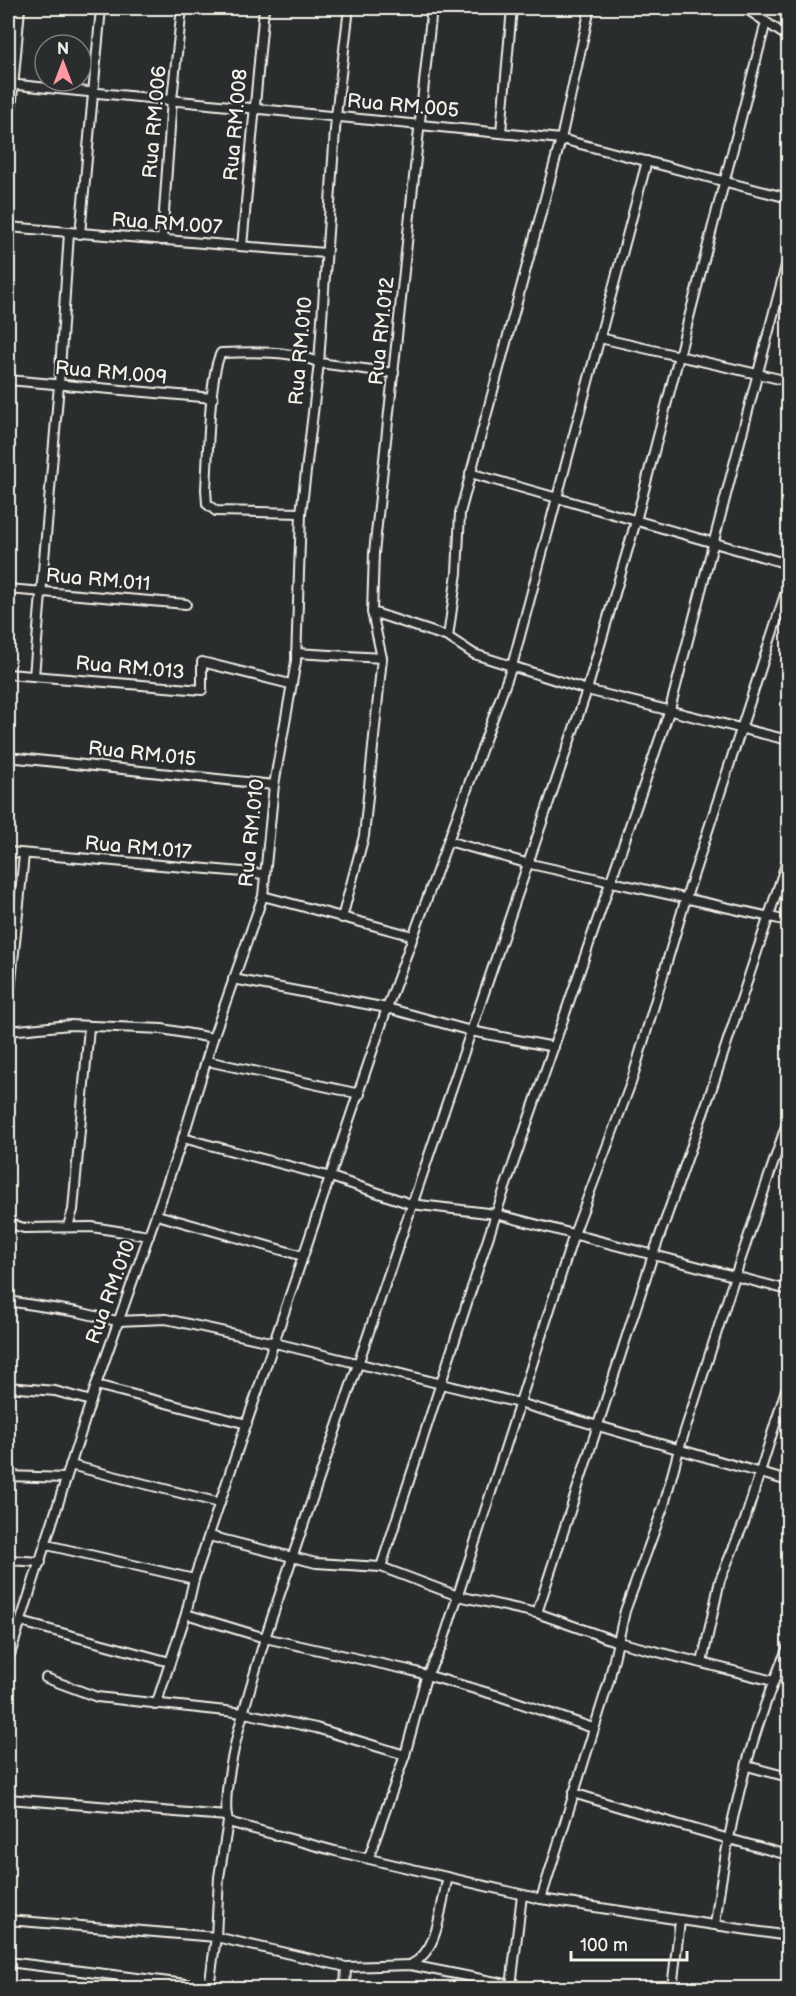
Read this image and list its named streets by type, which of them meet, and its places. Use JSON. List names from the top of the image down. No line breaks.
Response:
{"streets":{"street":["Rua RM.005","Rua RM.006","Rua RM.008","Rua RM.007","Rua RM.012","Rua RM.010","Rua RM.009","Rua RM.011","Rua RM.013","Rua RM.015","Rua RM.017"]},"crossings":[["Rua RM.005","Rua RM.006"],["Rua RM.005","Rua RM.008"],["Rua RM.005","Rua RM.012"],["Rua RM.005","Rua RM.010"],["Rua RM.006","Rua RM.007"],["Rua RM.008","Rua RM.007"],["Rua RM.007","Rua RM.010"],["Rua RM.010","Rua RM.013"],["Rua RM.010","Rua RM.015"],["Rua RM.010","Rua RM.017"]],"scale_bar":"100 m","north":"top"}
